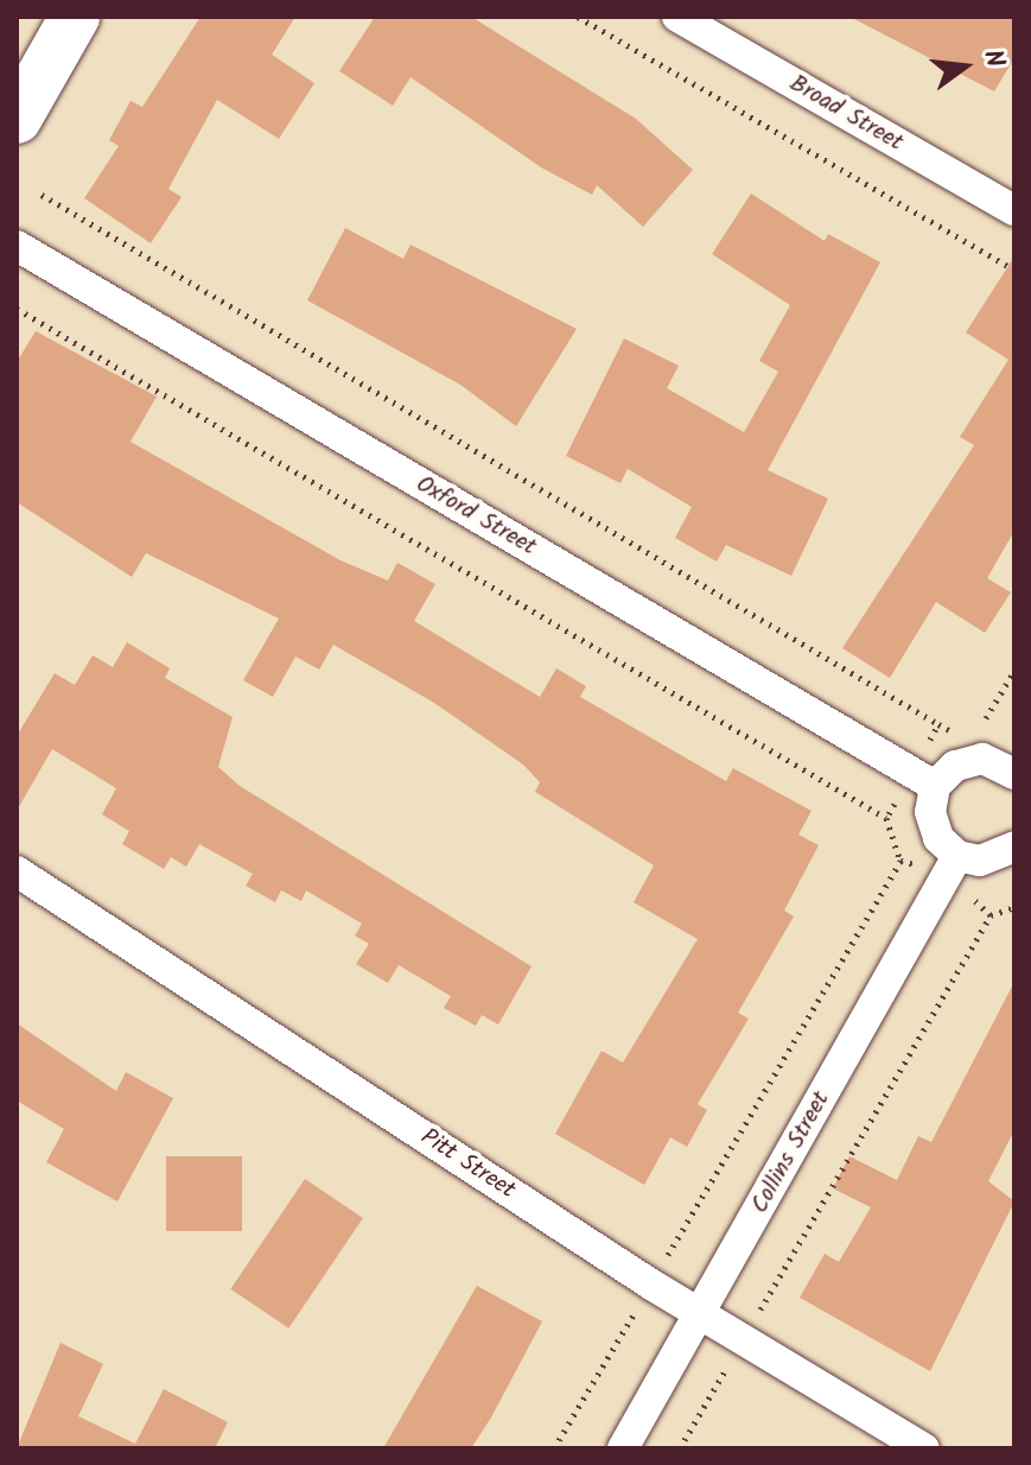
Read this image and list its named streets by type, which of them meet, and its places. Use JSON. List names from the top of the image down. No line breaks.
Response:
{"streets":{"street":["Broad Street","Oxford Street","Collins Street","Pitt Street"]},"crossings":[["Collins Street","Pitt Street"]],"north":"right"}
